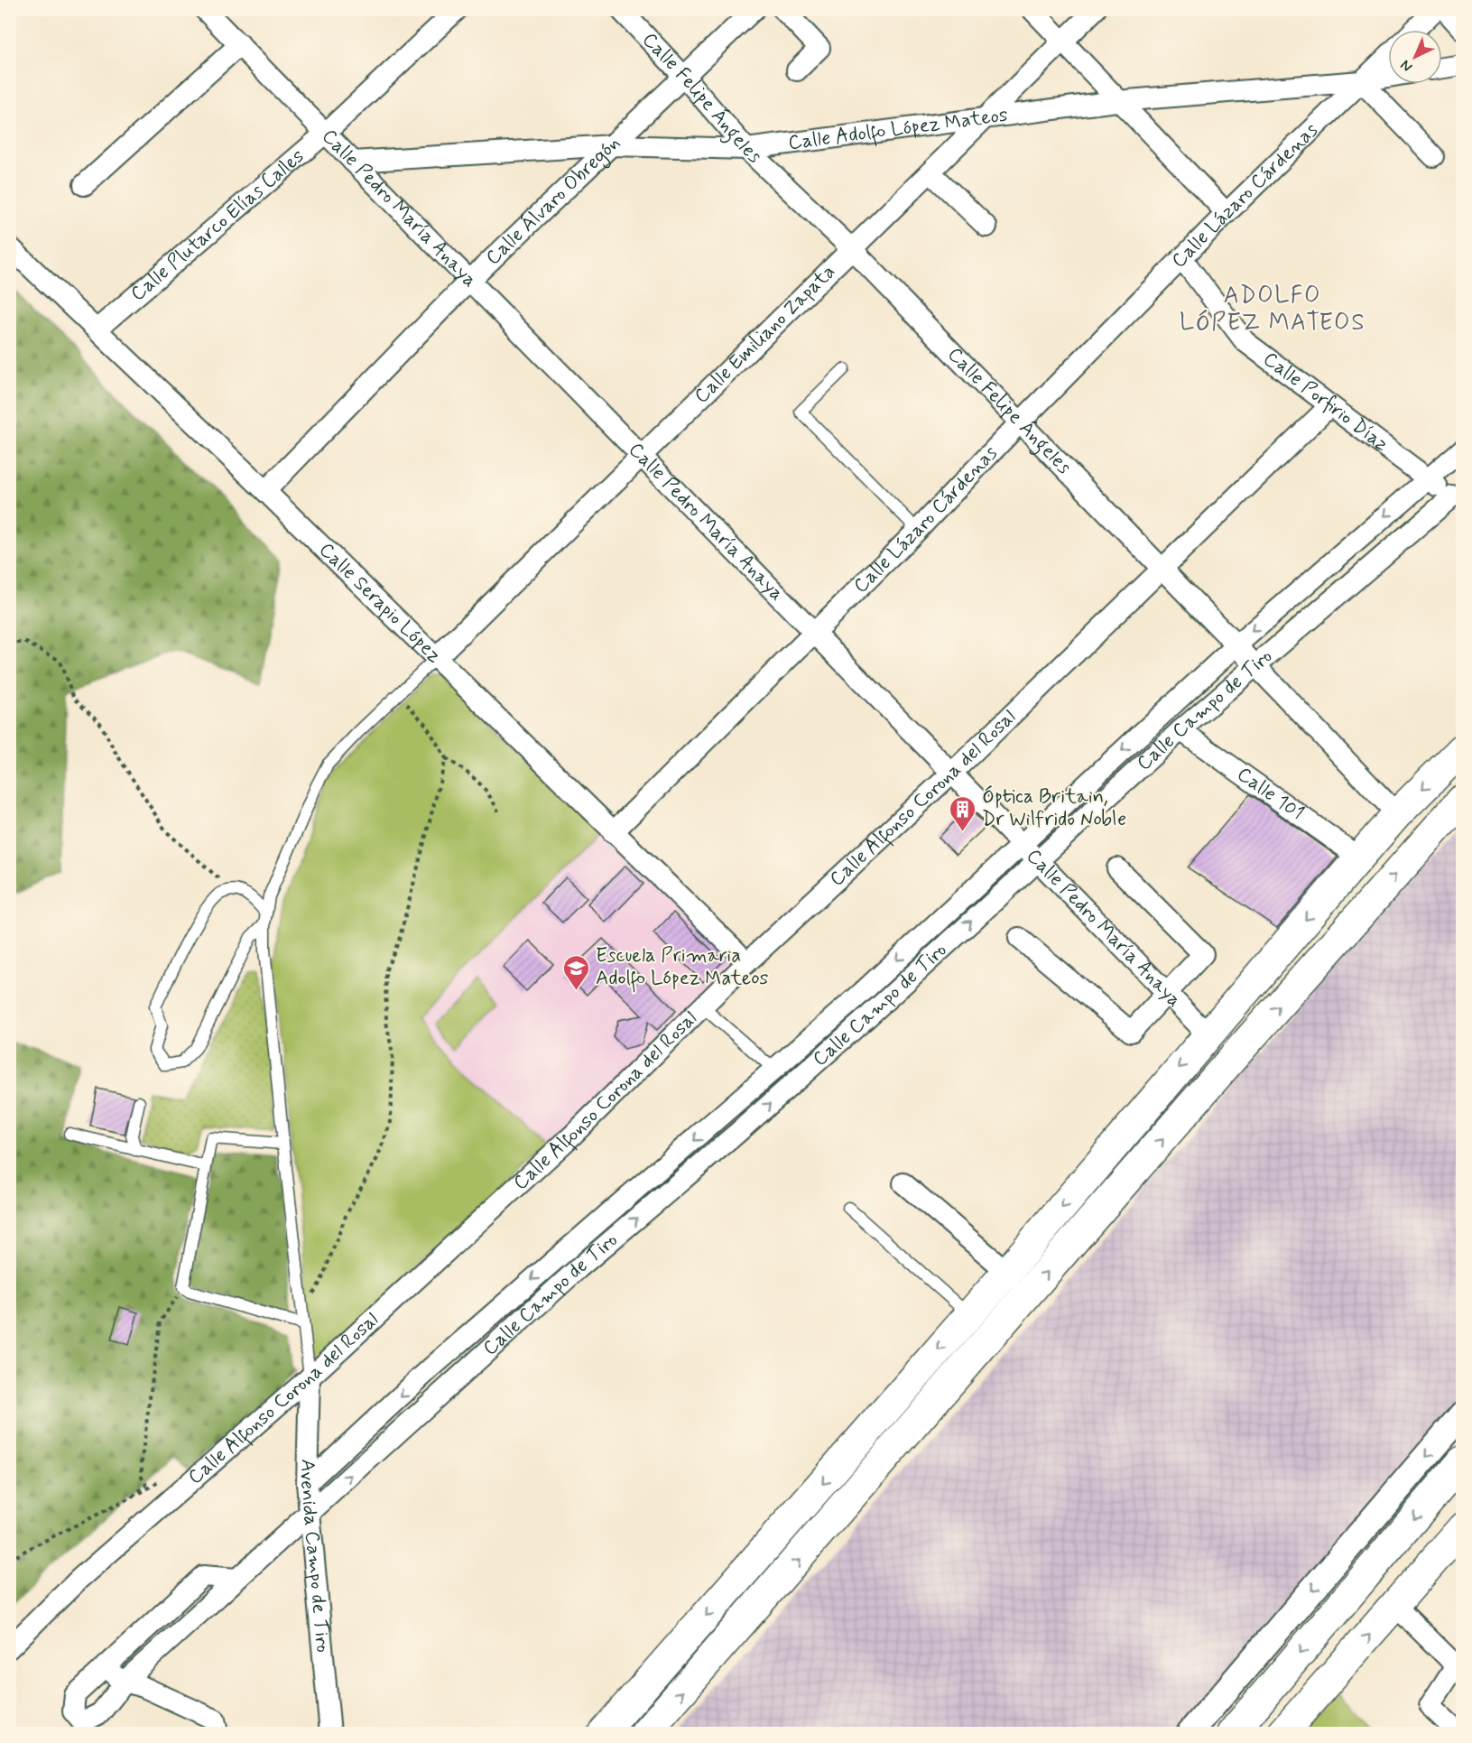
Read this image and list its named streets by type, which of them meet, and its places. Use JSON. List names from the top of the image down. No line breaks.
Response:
{"streets":{"street":["Calle Felipe Ángeles","Calle Adolfo López Mateos","Calle Lázaro Cárdenas","Calle Álvaro Obregón","Calle Pedro María Anaya","Calle Plutarco Elías Calles","Calle Emiliano Zapata","Calle Porfirio Díaz","Calle Serapio López","Calle Campo de Tiro","Calle 101","Calle Alfonso Corona del Rosal","Avenida Campo de Tiro"]},"crossings":[["Calle Felipe Ángeles","Calle Adolfo López Mateos"],["Calle Felipe Ángeles","Calle Lázaro Cárdenas"],["Calle Felipe Ángeles","Calle Álvaro Obregón"],["Calle Felipe Ángeles","Calle Emiliano Zapata"],["Calle Felipe Ángeles","Calle Campo de Tiro"],["Calle Felipe Ángeles","Calle Alfonso Corona del Rosal"],["Calle Adolfo López Mateos","Calle Lázaro Cárdenas"],["Calle Adolfo López Mateos","Calle Álvaro Obregón"],["Calle Adolfo López Mateos","Calle Pedro María Anaya"],["Calle Adolfo López Mateos","Calle Emiliano Zapata"],["Calle Lázaro Cárdenas","Calle Pedro María Anaya"],["Calle Lázaro Cárdenas","Calle Porfirio Díaz"],["Calle Lázaro Cárdenas","Calle Serapio López"],["Calle Álvaro Obregón","Calle Pedro María Anaya"],["Calle Álvaro Obregón","Calle Serapio López"],["Calle Pedro María Anaya","Calle Plutarco Elías Calles"],["Calle Pedro María Anaya","Calle Emiliano Zapata"],["Calle Pedro María Anaya","Calle Campo de Tiro"],["Calle Pedro María Anaya","Calle Alfonso Corona del Rosal"],["Calle Plutarco Elías Calles","Calle Serapio López"],["Calle Emiliano Zapata","Calle Serapio López"],["Calle Porfirio Díaz","Calle Campo de Tiro"],["Calle Porfirio Díaz","Calle Alfonso Corona del Rosal"],["Calle Serapio López","Calle Alfonso Corona del Rosal"],["Calle Campo de Tiro","Calle 101"],["Calle Campo de Tiro","Avenida Campo de Tiro"],["Calle Alfonso Corona del Rosal","Avenida Campo de Tiro"]],"districts":["ADOLFO LÓPEZ MATEOS"],"places":{"building":["Óptica Britain, Dr Wilfrido Noble"],"school or university":["Escuela Primaria Adolfo López Mateos"]},"north":"bottom left"}
